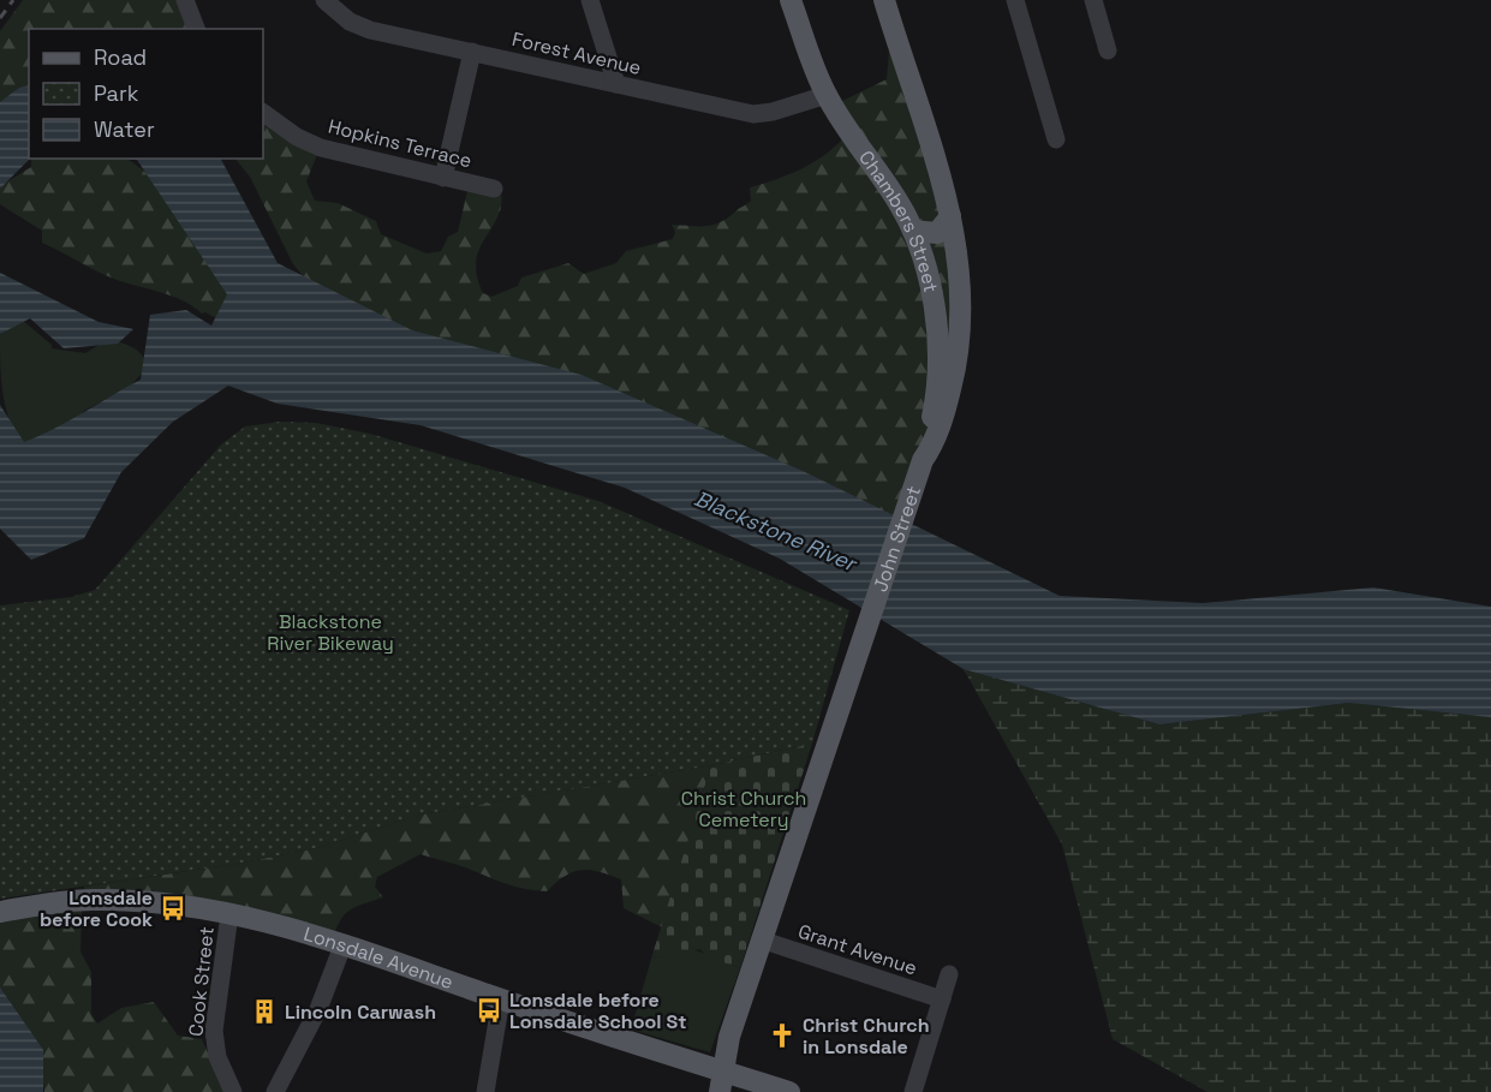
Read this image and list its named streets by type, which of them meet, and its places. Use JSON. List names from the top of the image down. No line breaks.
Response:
{"streets":{"main road":["Chambers Street","John Street","Lonsdale Avenue"],"street":["Forest Avenue","Hopkins Terrace","Grant Avenue","Cook Street"]},"crossings":[["Forest Avenue","Chambers Street"],["Chambers Street","John Street"],["John Street","Grant Avenue"],["John Street","Lonsdale Avenue"],["Lonsdale Avenue","Cook Street"]],"water":["Blackstone River"],"parks":["Blackstone River Bikeway","Christ Church Cemetery"],"places":{"bus stop":["Lonsdale before Cook","Lonsdale before Lonsdale School St"],"building":["Lincoln Carwash"],"church":["Christ Church in Lonsdale"]},"legend":["Road","Park","Water"]}
